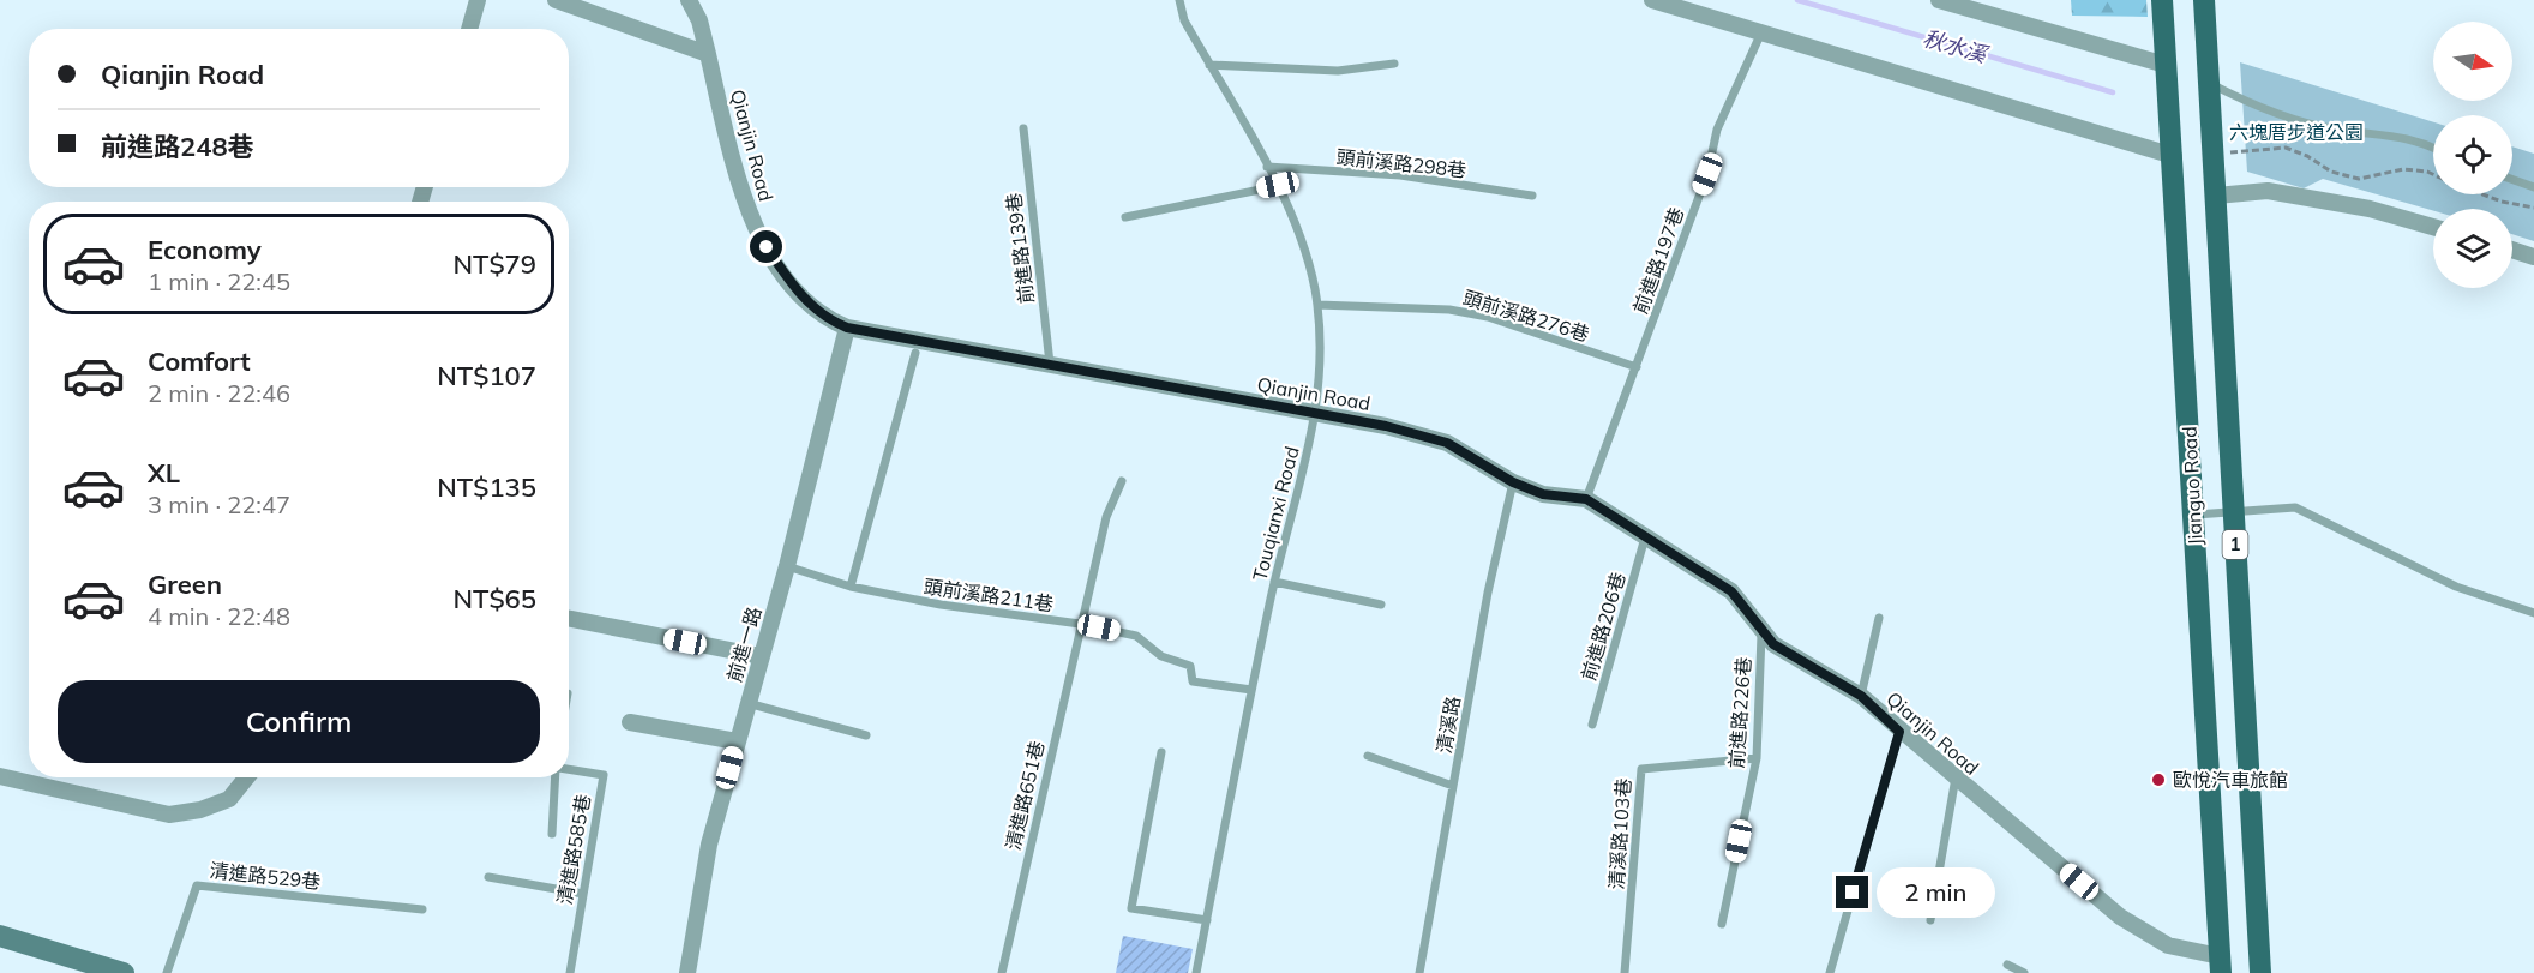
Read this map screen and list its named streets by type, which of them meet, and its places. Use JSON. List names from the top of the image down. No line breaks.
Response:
{"streets":{"main road":["Jianguo Road","1"],"street":["Qianjin Road","前進一路"],"lane":["頭前溪路298巷","前進路139巷","前進路197巷","頭前溪路276巷","Touqianxi Road","頭前溪路211巷","前進路206巷","前進路226巷","清溪路","清進路651巷","清溪路103巷","清進路585巷","清進路529巷"]},"crossings":[["Qianjin Road","前進路139巷"],["Qianjin Road","前進路197巷"],["Qianjin Road","Jianguo Road"],["Qianjin Road","Touqianxi Road"],["Qianjin Road","前進路206巷"],["Qianjin Road","前進一路"],["Qianjin Road","前進路226巷"],["Qianjin Road","清溪路"],["頭前溪路298巷","Touqianxi Road"],["前進路197巷","頭前溪路276巷"],["頭前溪路276巷","Touqianxi Road"],["Touqianxi Road","頭前溪路211巷"],["頭前溪路211巷","前進一路"],["頭前溪路211巷","清進路651巷"],["前進路226巷","清溪路103巷"]],"water":["秋水溪"],"parks":["六塊厝步道公園"],"places":["歐悅汽車旅館"],"north":"right","page":{"banner":["Qianjin Road","前進路248巷"],"list":[{"name":"Economy","note":"1 min · 22:45","value":"NT$79"},{"name":"Comfort","note":"2 min · 22:46","value":"NT$107"},{"name":"XL","note":"3 min · 22:47","value":"NT$135"},{"name":"Green","note":"4 min · 22:48","value":"NT$65"}],"buttons":"Confirm","bubble":"2 min"}}
